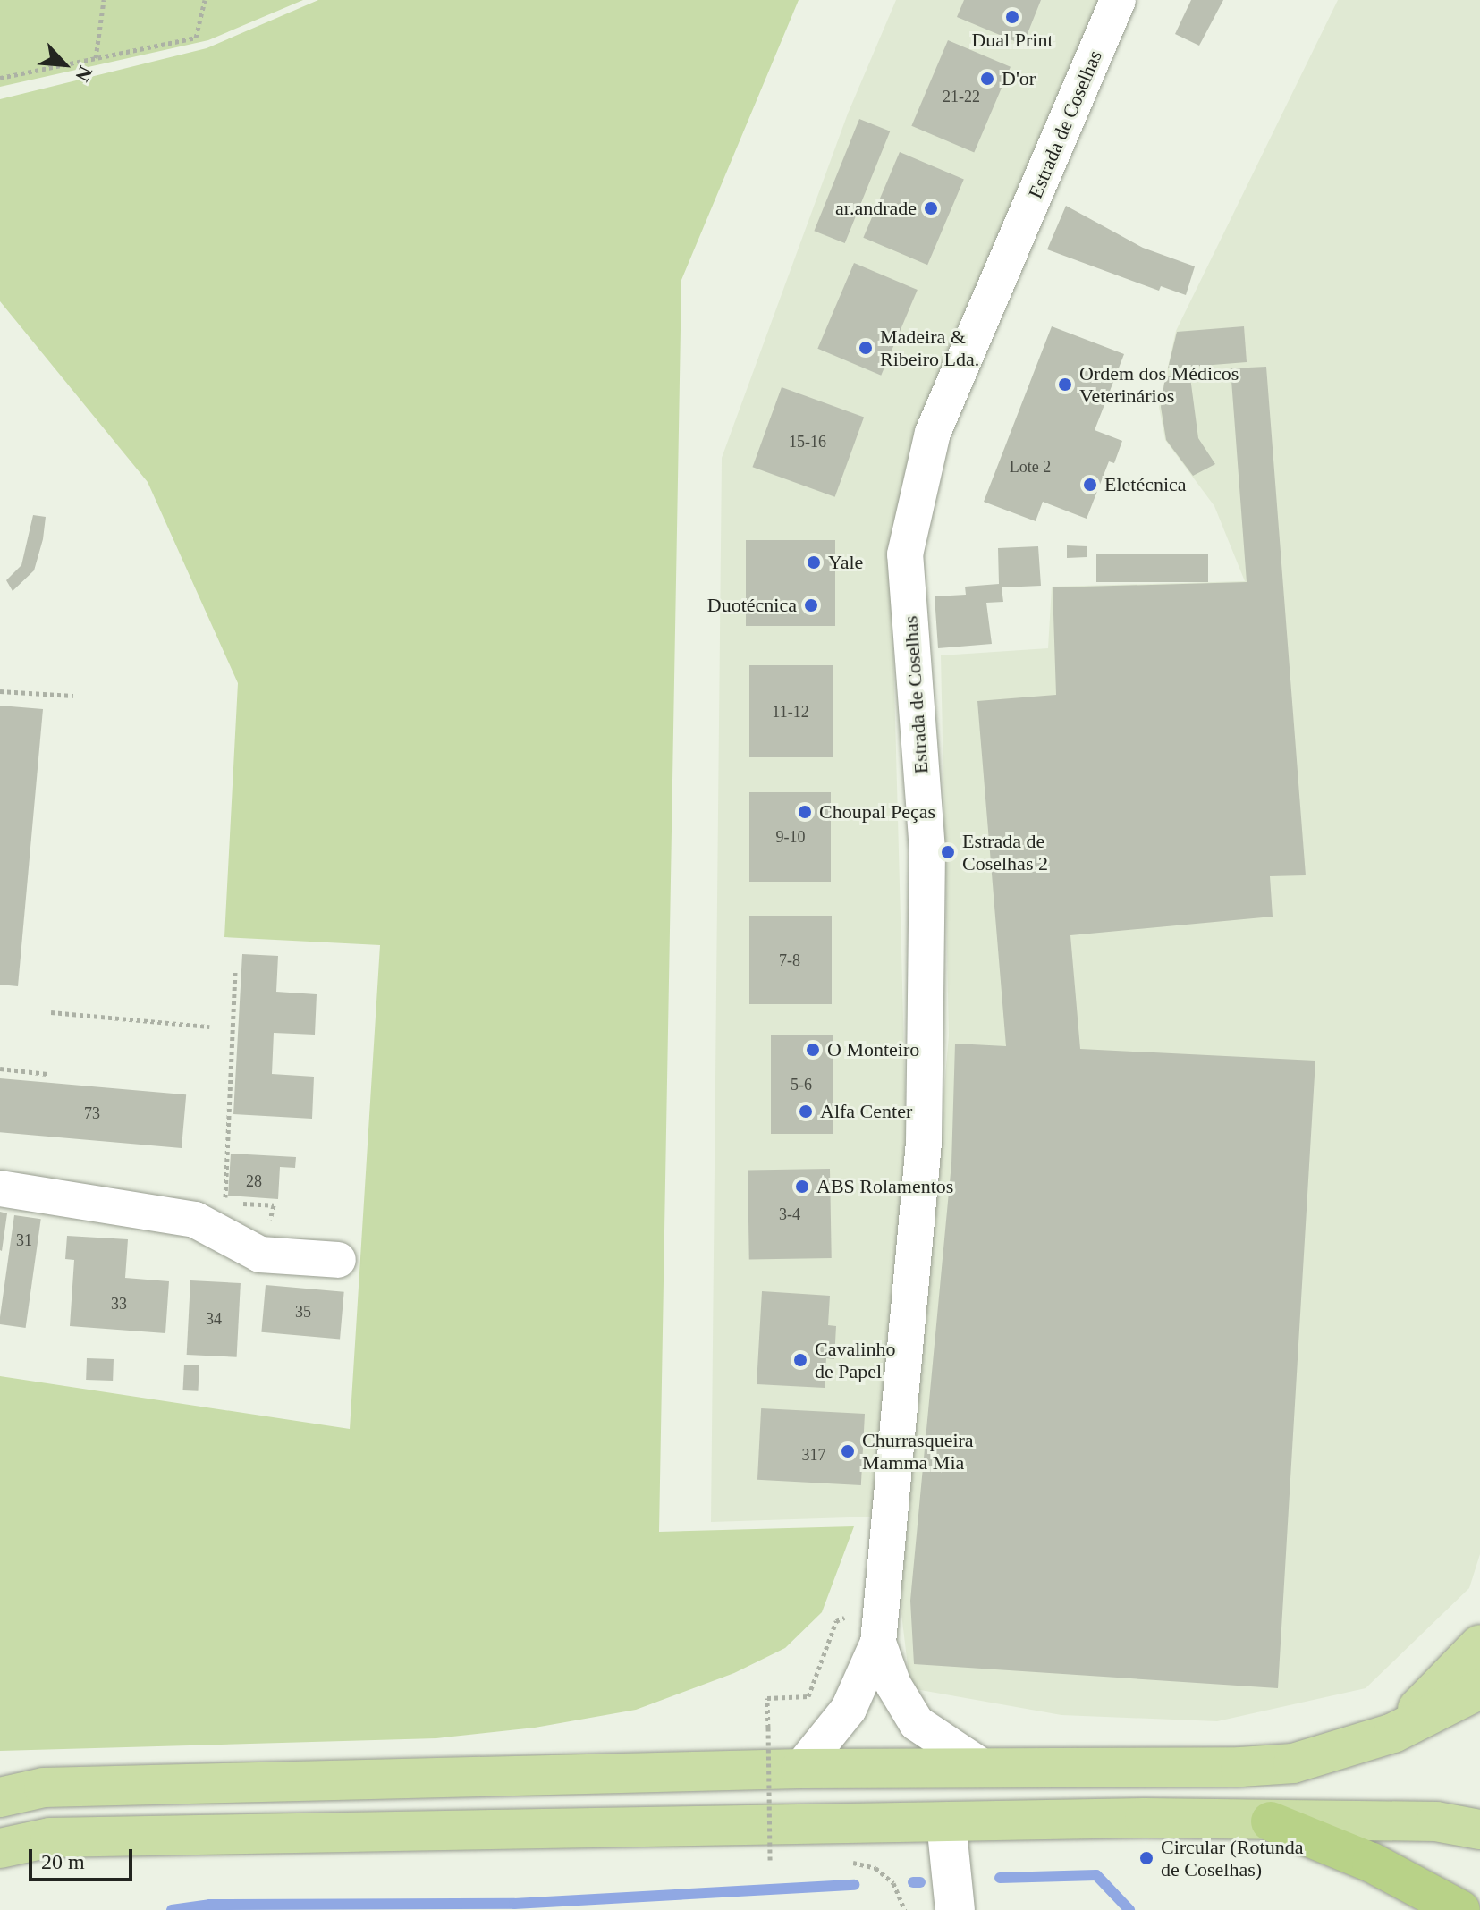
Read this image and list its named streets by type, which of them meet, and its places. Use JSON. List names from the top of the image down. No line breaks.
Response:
{"streets":{"street":["Estrada de Coselhas"]},"places":["Dual Print","D'or","ar.andrade","Madeira & Ribeiro Lda.","Ordem dos Médicos Veterinários","Eletécnica","Yale","Duotécnica","Choupal Peças","Estrada de Coselhas 2","O Monteiro","Alfa Center","ABS Rolamentos","Cavalinho de Papel","Churrasqueira Mamma Mia","Circular (Rotunda de Coselhas)"],"house_numbers":["21-22","15-16","Lote 2","11-12","9-10","7-8","5-6","73","28","3-4","31","33","35","34","317"],"scale_bar":"20 m","north":"bottom right"}
